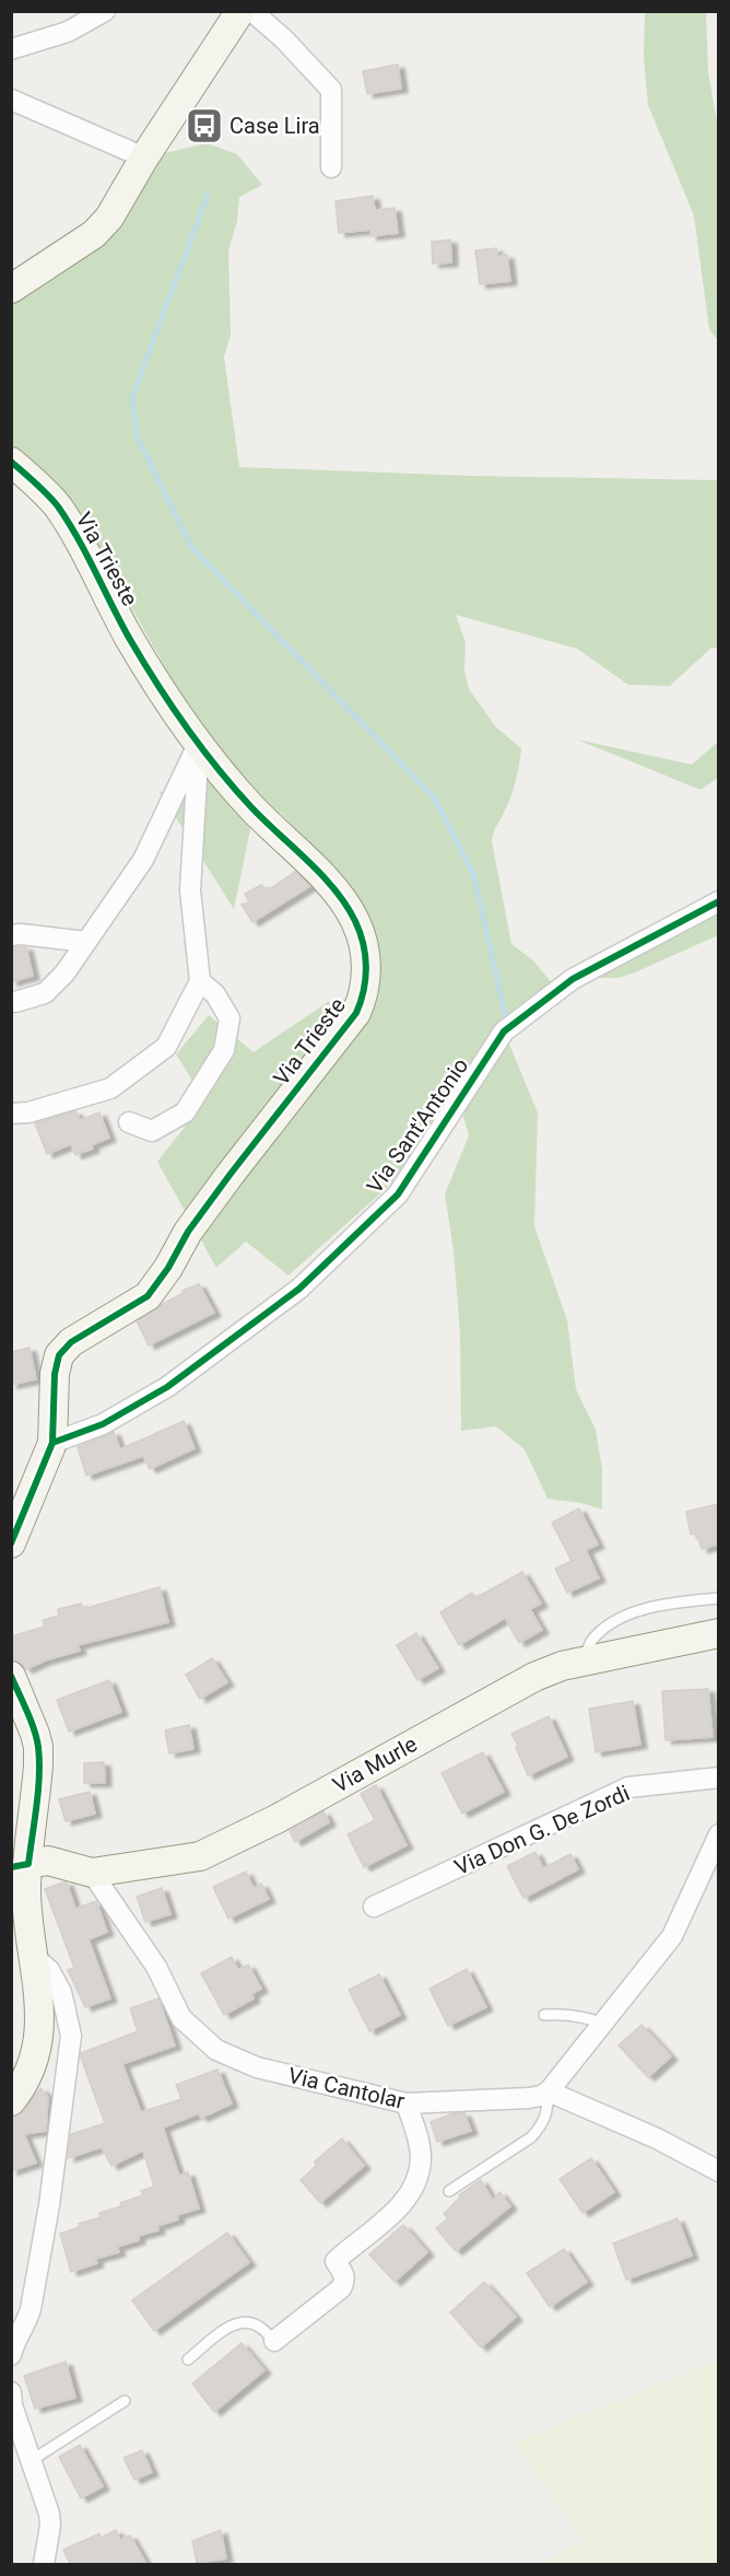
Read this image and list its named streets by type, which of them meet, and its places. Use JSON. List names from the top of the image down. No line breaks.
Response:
{"streets":{"street":["Via Trieste","Via Sant'Antonio","Via Murle","Via Don G. De Zordi","Via Cantolar"]},"crossings":[["Via Trieste","Via Sant'Antonio"],["Via Murle","Via Cantolar"]],"places":{"bus stop":["Case Lira"]}}
